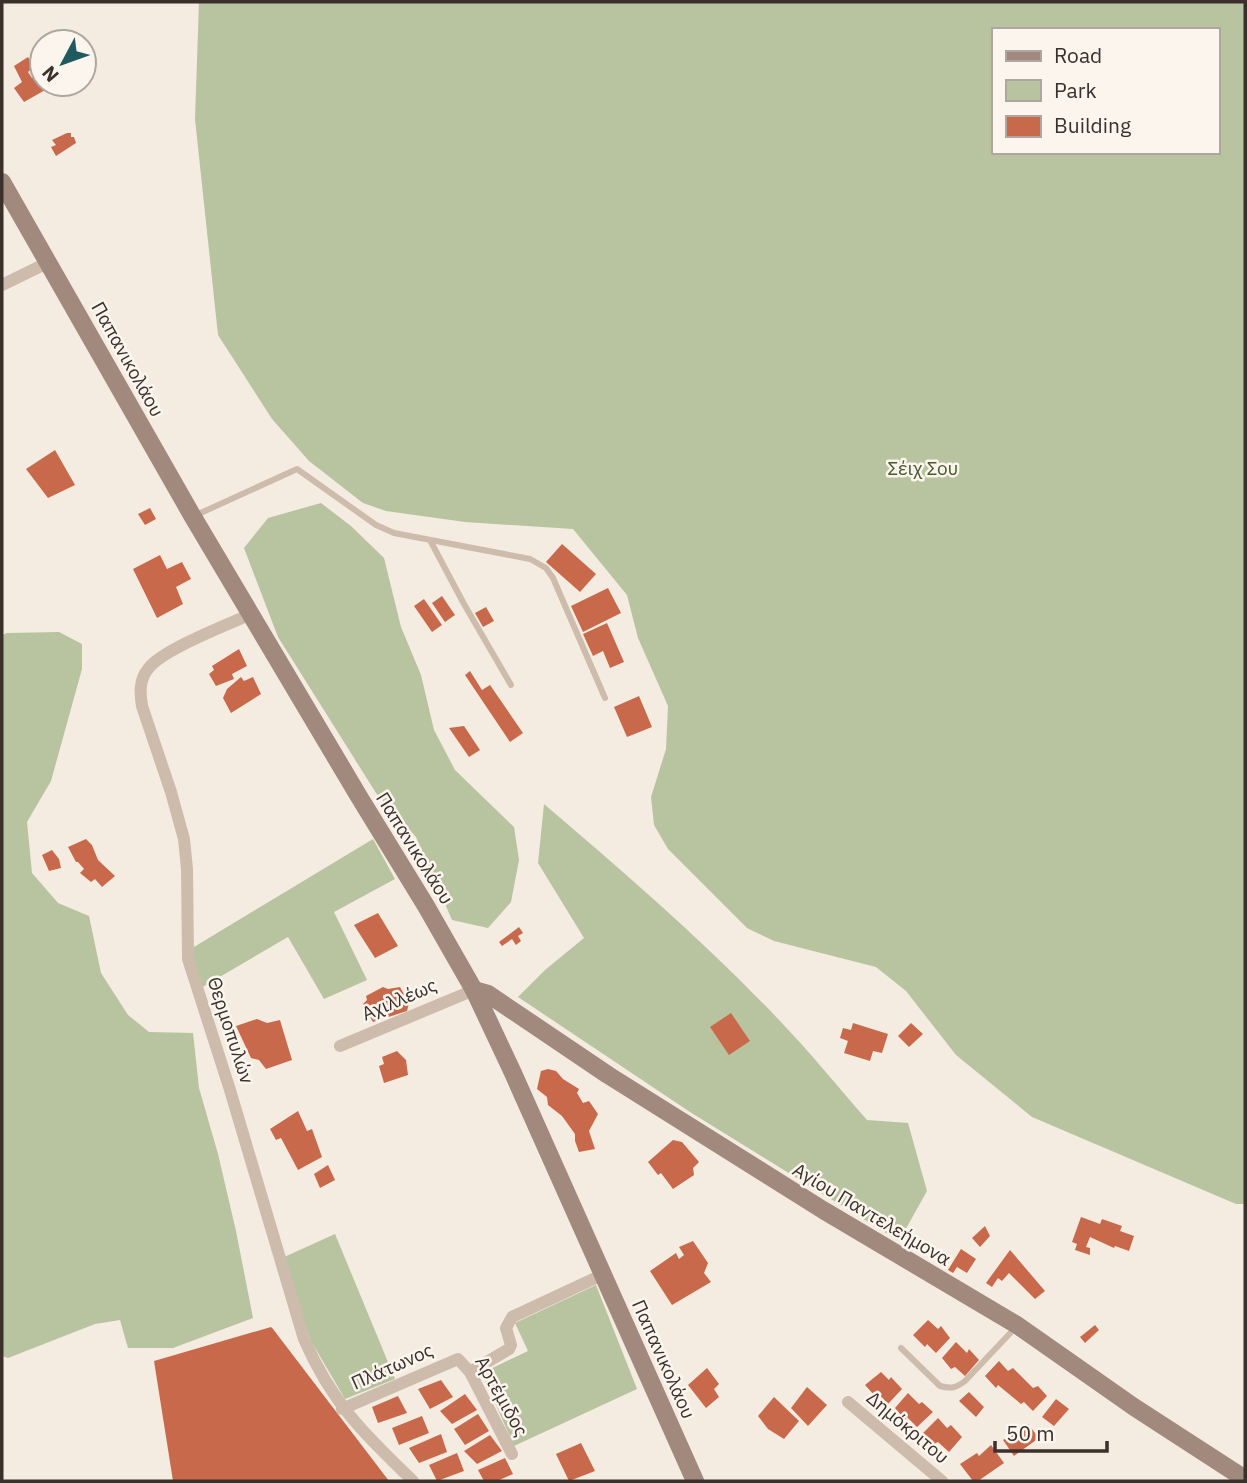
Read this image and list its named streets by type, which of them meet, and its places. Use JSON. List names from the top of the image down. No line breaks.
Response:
{"streets":{"main road":["Παπανικολάου","Αγίου Παντελεήμονα"],"street":["Αχιλλέως","Θερμοπυλών","Πλάτωνος","Αρτέμιδος","Δημόκριτου"]},"crossings":[["Παπανικολάου","Αχιλλέως"],["Παπανικολάου","Θερμοπυλών"],["Παπανικολάου","Αγίου Παντελεήμονα"],["Αχιλλέως","Αγίου Παντελεήμονα"],["Θερμοπυλών","Πλάτωνος"],["Πλάτωνος","Αρτέμιδος"]],"parks":["Σέιχ Σου"],"legend":["Road","Park","Building"],"scale_bar":"50 m","north":"bottom left"}
